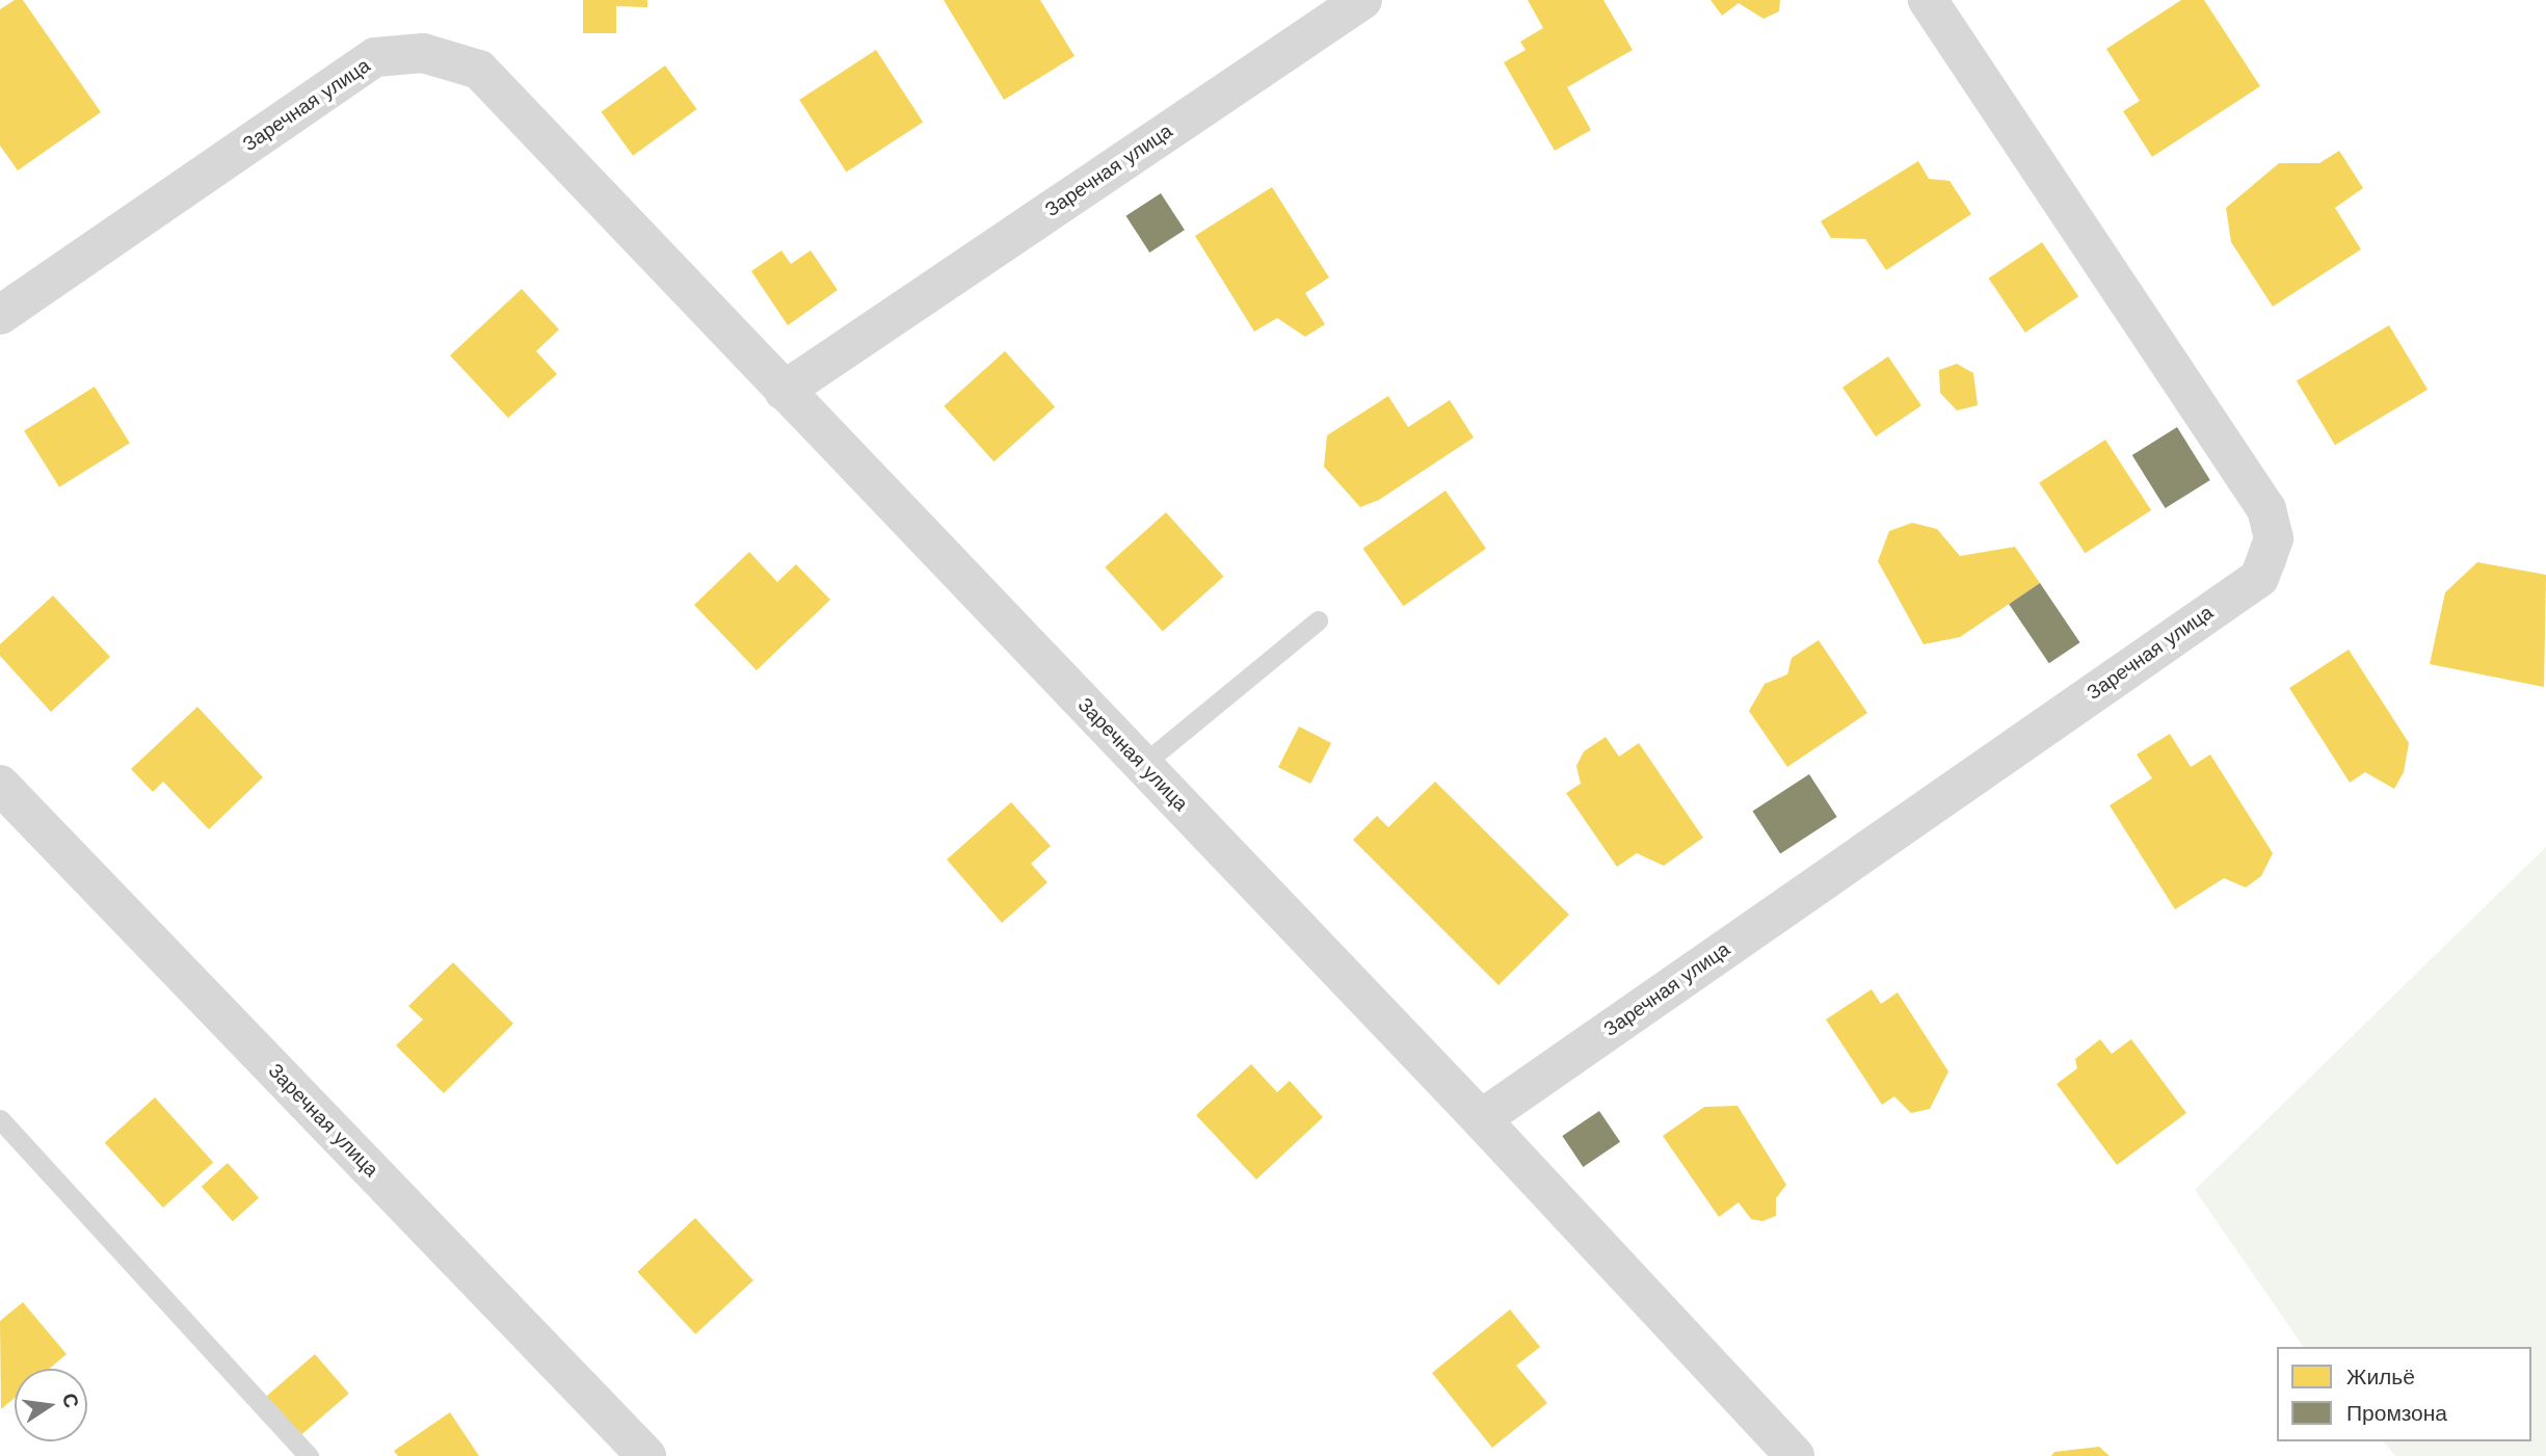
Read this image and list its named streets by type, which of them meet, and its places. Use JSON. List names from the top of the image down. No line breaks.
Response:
{"streets":{"street":["Заречная улица"]},"legend":["Жильё","Промзона"],"north":"right"}
